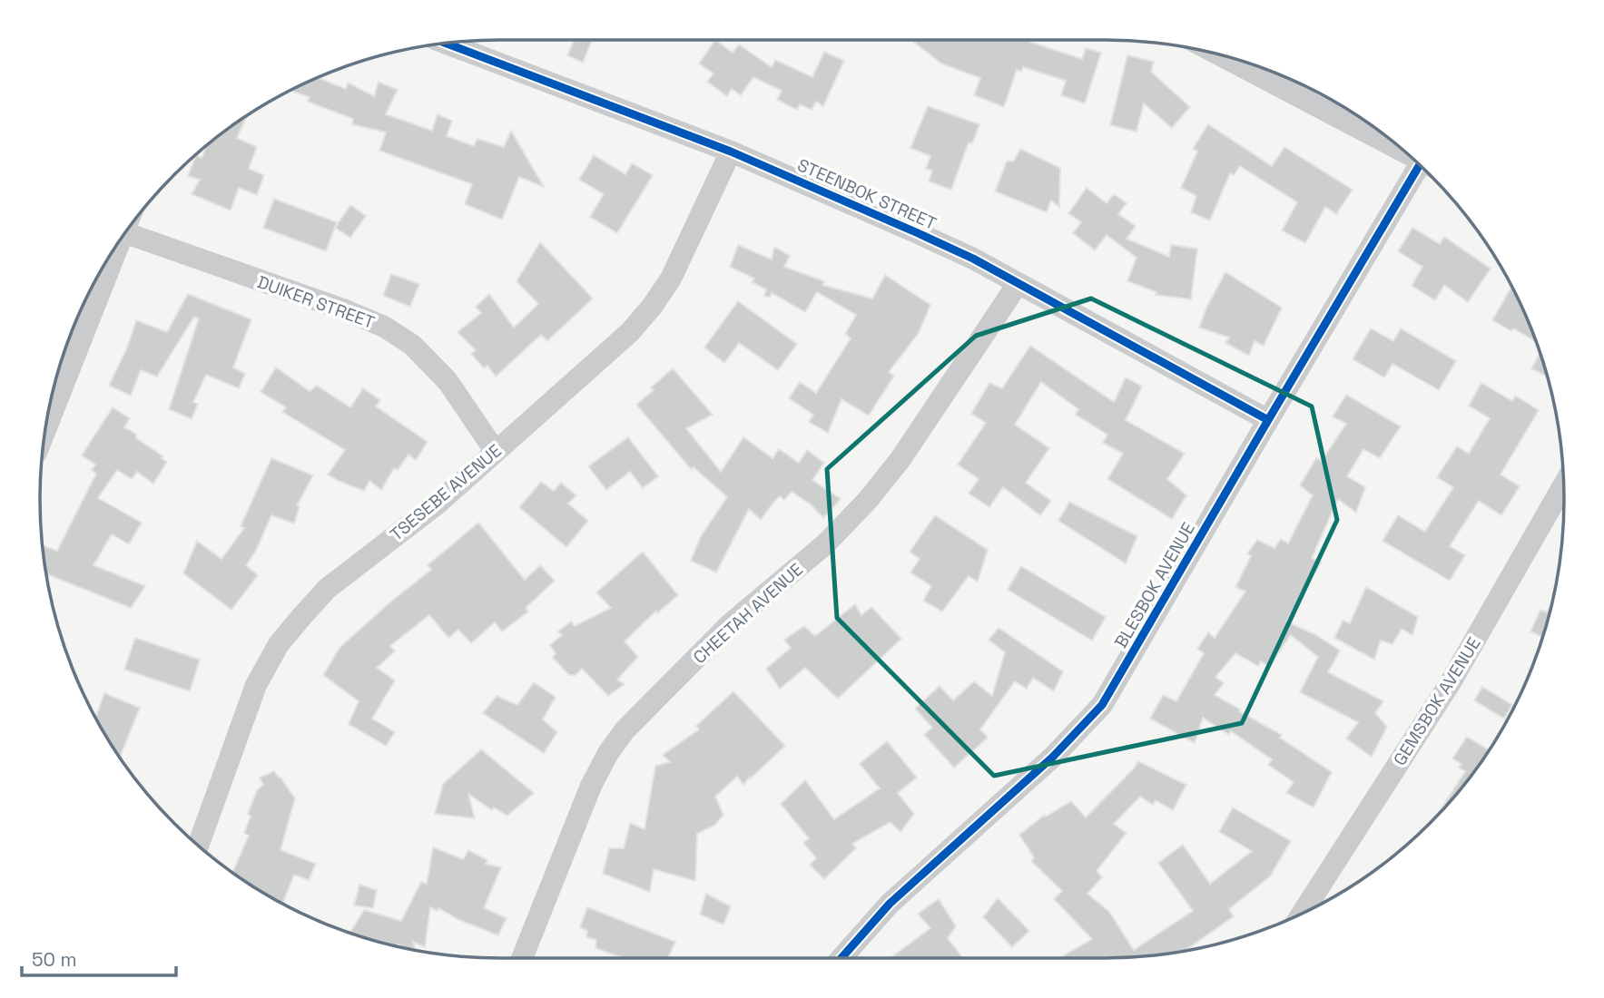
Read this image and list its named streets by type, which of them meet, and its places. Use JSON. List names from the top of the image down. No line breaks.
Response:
{"streets":{"street":["STEENBOK STREET","DUIKER STREET","TSESEBE AVENUE","BLESBOK AVENUE","CHEETAH AVENUE","GEMSBOK AVENUE"]},"crossings":[["STEENBOK STREET","TSESEBE AVENUE"],["STEENBOK STREET","BLESBOK AVENUE"],["STEENBOK STREET","CHEETAH AVENUE"],["DUIKER STREET","TSESEBE AVENUE"]],"scale_bar":"50 m"}
